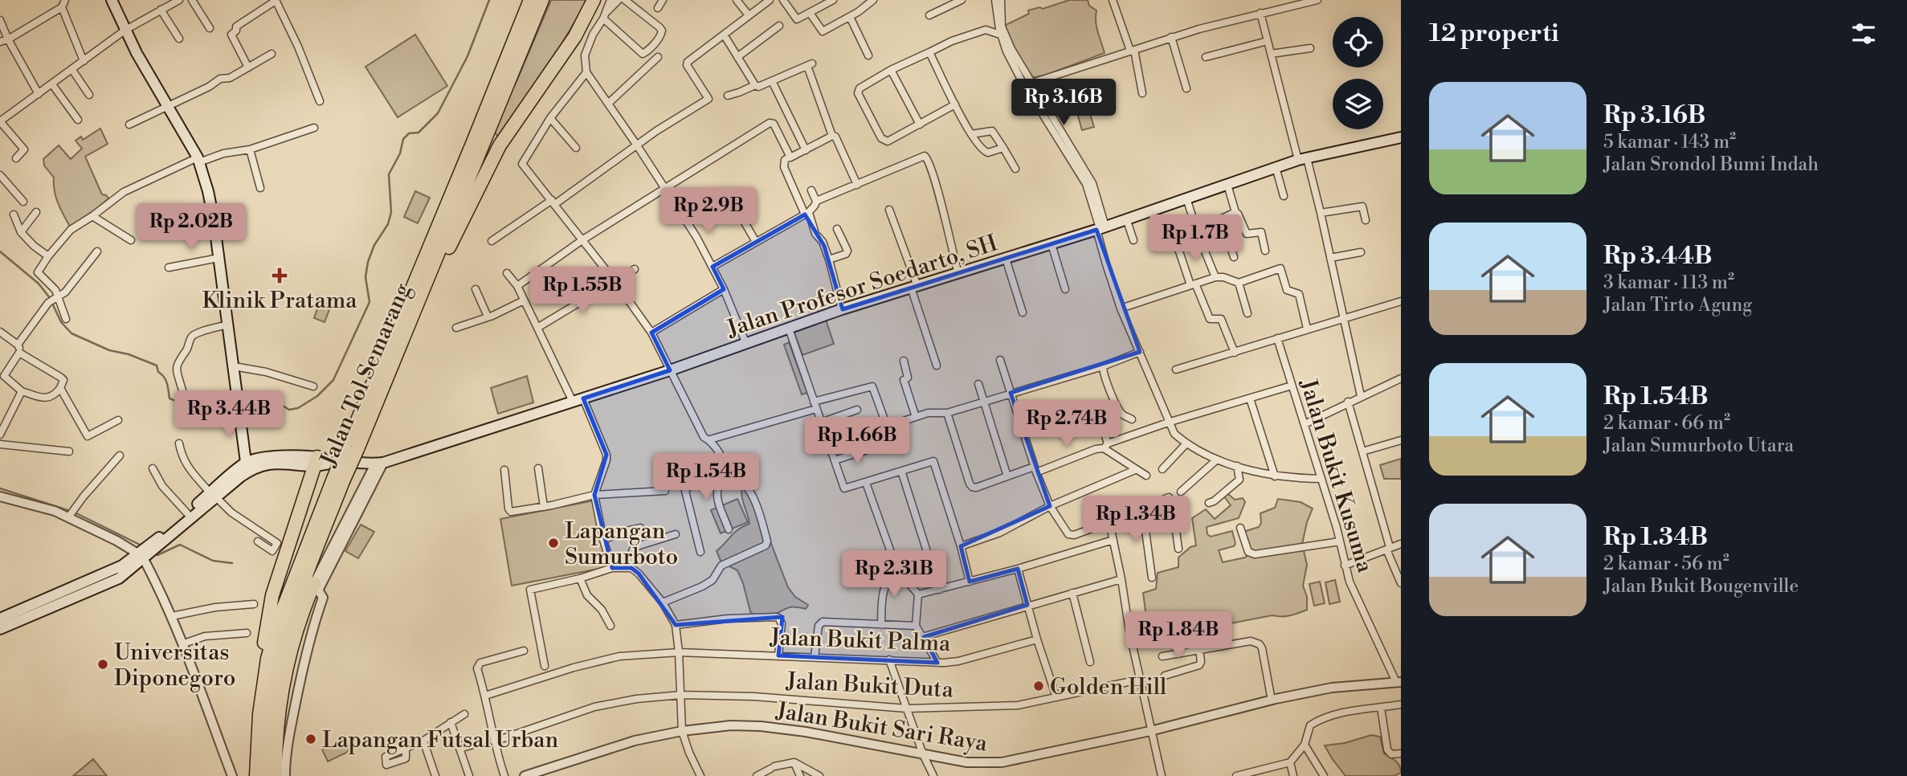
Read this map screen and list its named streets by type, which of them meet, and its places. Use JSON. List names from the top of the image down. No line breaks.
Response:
{"streets":{"highway":["Jalan Tol Semarang"],"main road":["Jalan Profesor Soedarto, SH"],"street":["Jalan Bukit Kusuma","Jalan Bukit Palma","Jalan Bukit Duta","Jalan Bukit Sari Raya"]},"crossings":[["Jalan Bukit Kusuma","Jalan Bukit Sari Raya"]],"places":{"health":["Klinik Pratama"],"other":["Lapangan Sumurboto","Universitas Diponegoro","Golden Hill","Lapangan Futsal Urban"]},"page":{"heading":"12 properti","list":[{"name":"Rp 3.16B","note":"5 kamar · 143 m² · Jalan Srondol Bumi Indah"},{"name":"Rp 3.44B","note":"3 kamar · 113 m² · Jalan Tirto Agung"},{"name":"Rp 1.54B","note":"2 kamar · 66 m² · Jalan Sumurboto Utara"},{"name":"Rp 1.34B","note":"2 kamar · 56 m² · Jalan Bukit Bougenville"}],"price":["Rp 3.16B","Rp 2.9B","Rp 2.02B","Rp 1.7B","Rp 1.55B","Rp 3.44B","Rp 2.74B","Rp 1.66B","Rp 1.54B","Rp 1.34B","Rp 2.31B","Rp 1.84B"]}}
